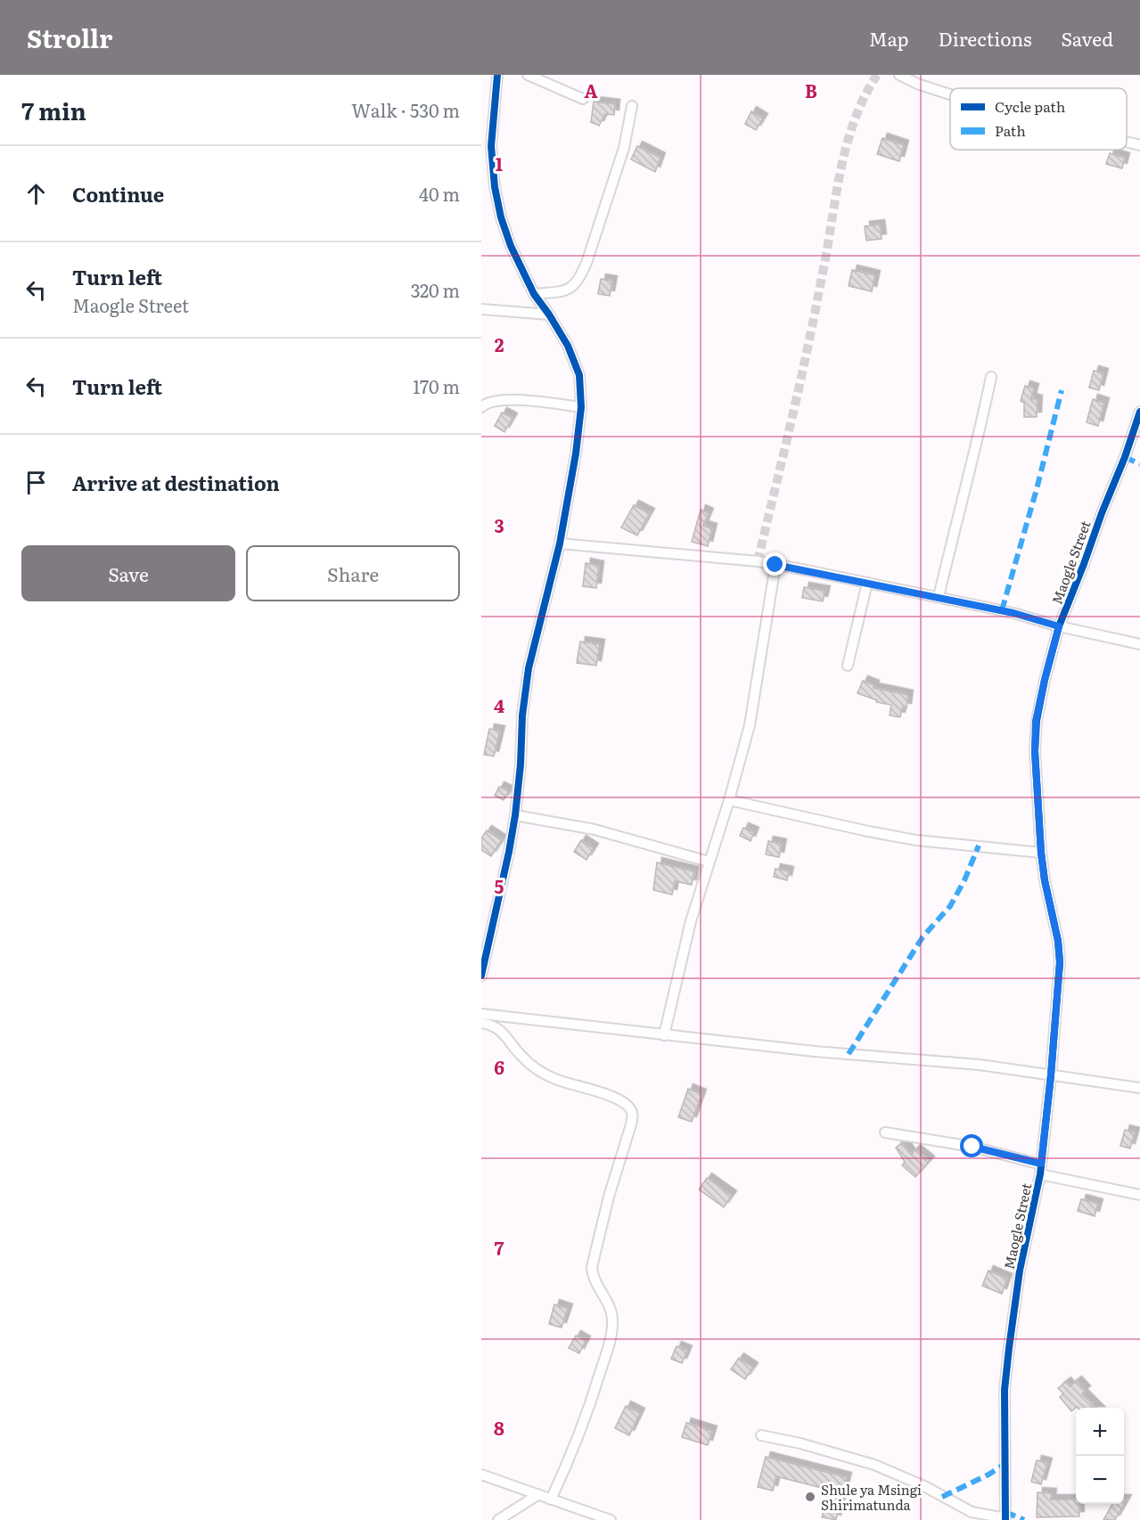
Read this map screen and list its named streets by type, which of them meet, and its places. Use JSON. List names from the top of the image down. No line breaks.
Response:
{"streets":{"street":["Maogle Street"]},"places":["Shule ya Msingi Shirimatunda"],"legend":["Cycle path","Path"],"page":{"header":"Strollr","nav":["Map","Directions","Saved"],"heading":["7 min","Walk · 530 m"],"list":[["Continue","40 m"],["Turn left","Maogle Street","320 m"],["Turn left","170 m"],"Arrive at destination"],"buttons":["Save","Share"],"map_buttons":["+","−"]},"grid":{"columns":["A","B"],"rows":["1","2","3","4","5","6","7","8"]}}
